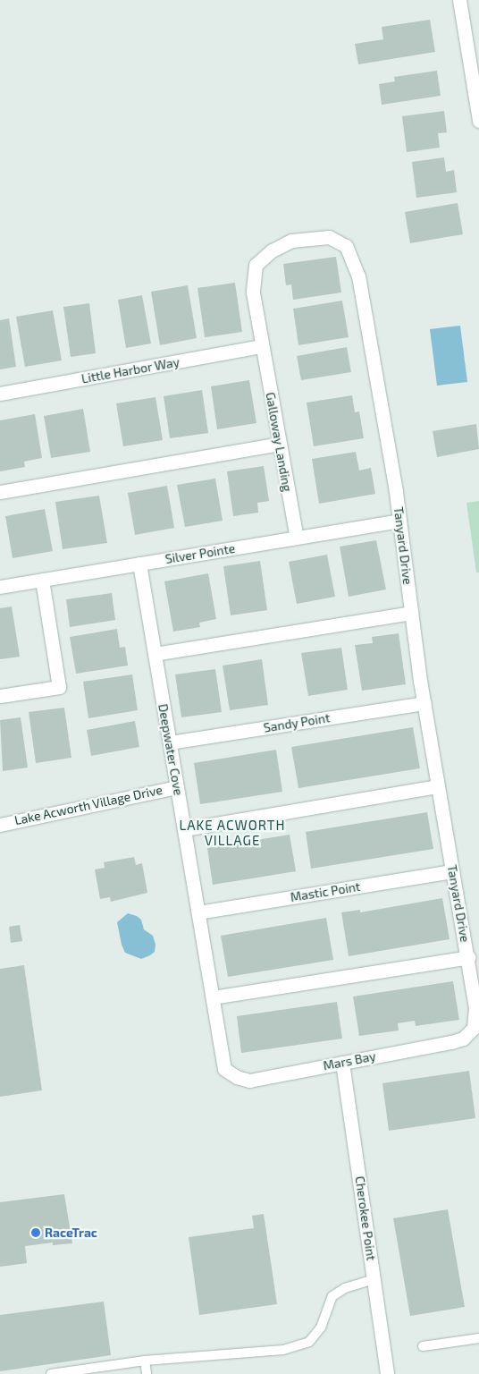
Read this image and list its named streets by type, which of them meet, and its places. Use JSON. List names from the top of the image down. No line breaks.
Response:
{"streets":{"street":["Little Harbor Way","Galloway Landing","Tanyard Drive","Silver Pointe","Sandy Point","Deepwater Cove","Lake Acworth Village Drive","Mastic Point","Mars Bay","Cherokee Point"]},"crossings":[["Little Harbor Way","Galloway Landing"],["Little Harbor Way","Tanyard Drive"],["Galloway Landing","Tanyard Drive"],["Galloway Landing","Silver Pointe"],["Tanyard Drive","Silver Pointe"],["Tanyard Drive","Sandy Point"],["Tanyard Drive","Mastic Point"],["Tanyard Drive","Mars Bay"],["Silver Pointe","Deepwater Cove"],["Sandy Point","Deepwater Cove"],["Deepwater Cove","Lake Acworth Village Drive"],["Deepwater Cove","Mastic Point"],["Deepwater Cove","Mars Bay"],["Mars Bay","Cherokee Point"]],"districts":["LAKE ACWORTH VILLAGE"],"places":["RaceTrac"]}
